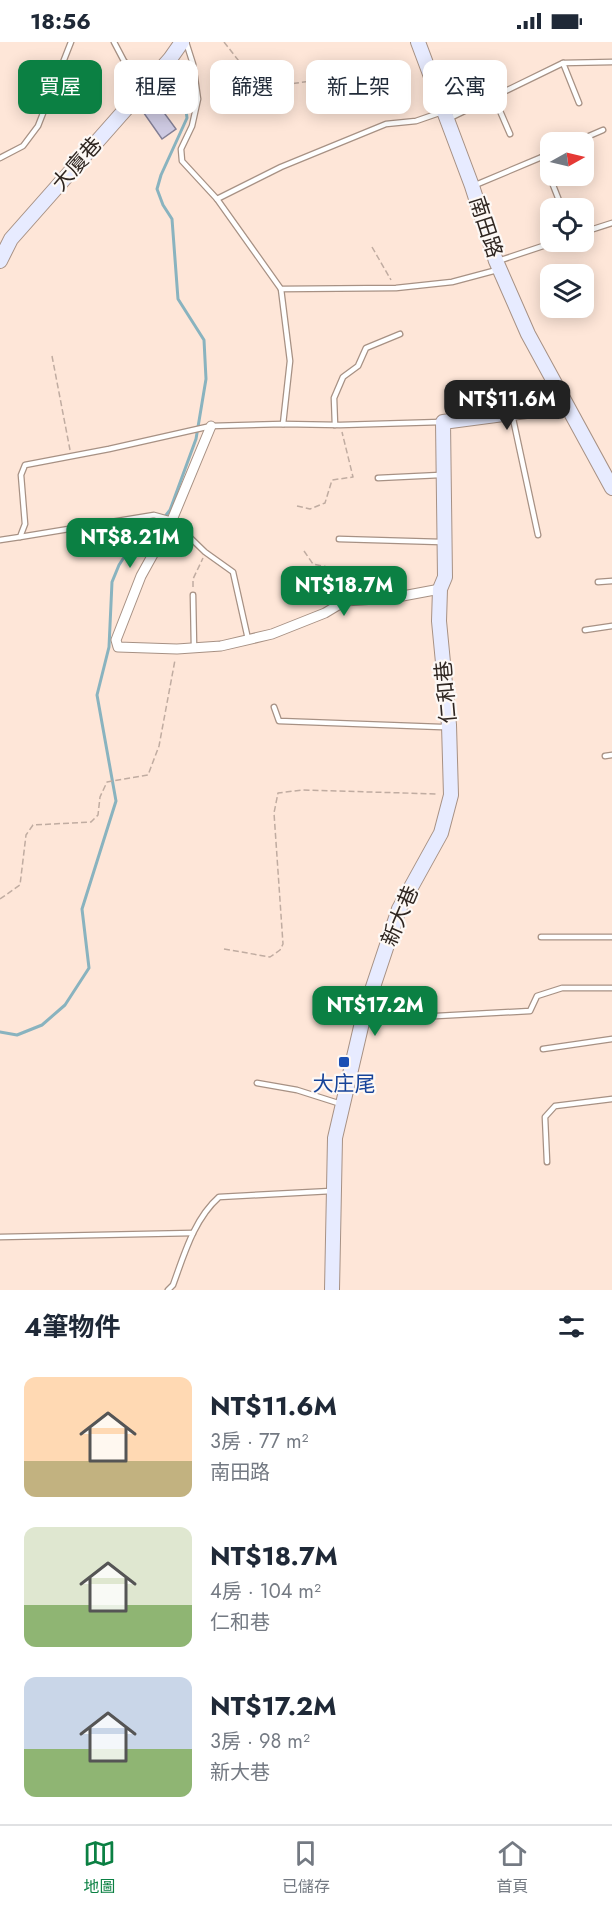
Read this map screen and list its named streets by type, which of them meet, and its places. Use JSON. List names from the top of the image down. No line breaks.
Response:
{"streets":{"street":["大廈巷","南田路","仁和巷","新大巷"]},"crossings":[["仁和巷","新大巷"]],"places":{"transit":["大庄尾"]},"north":"right","page":{"status":"18:56","chip":["買屋","租屋","篩選","新上架","公寓"],"price":["NT$11.6M","NT$8.21M","NT$18.7M","NT$17.2M"],"heading":"4筆物件","list":[{"name":"NT$11.6M","note":"3房 · 77 m² · 南田路"},{"name":"NT$18.7M","note":"4房 · 104 m² · 仁和巷"},{"name":"NT$17.2M","note":"3房 · 98 m² · 新大巷"}],"tabs":["地圖","已儲存","首頁"]}}
